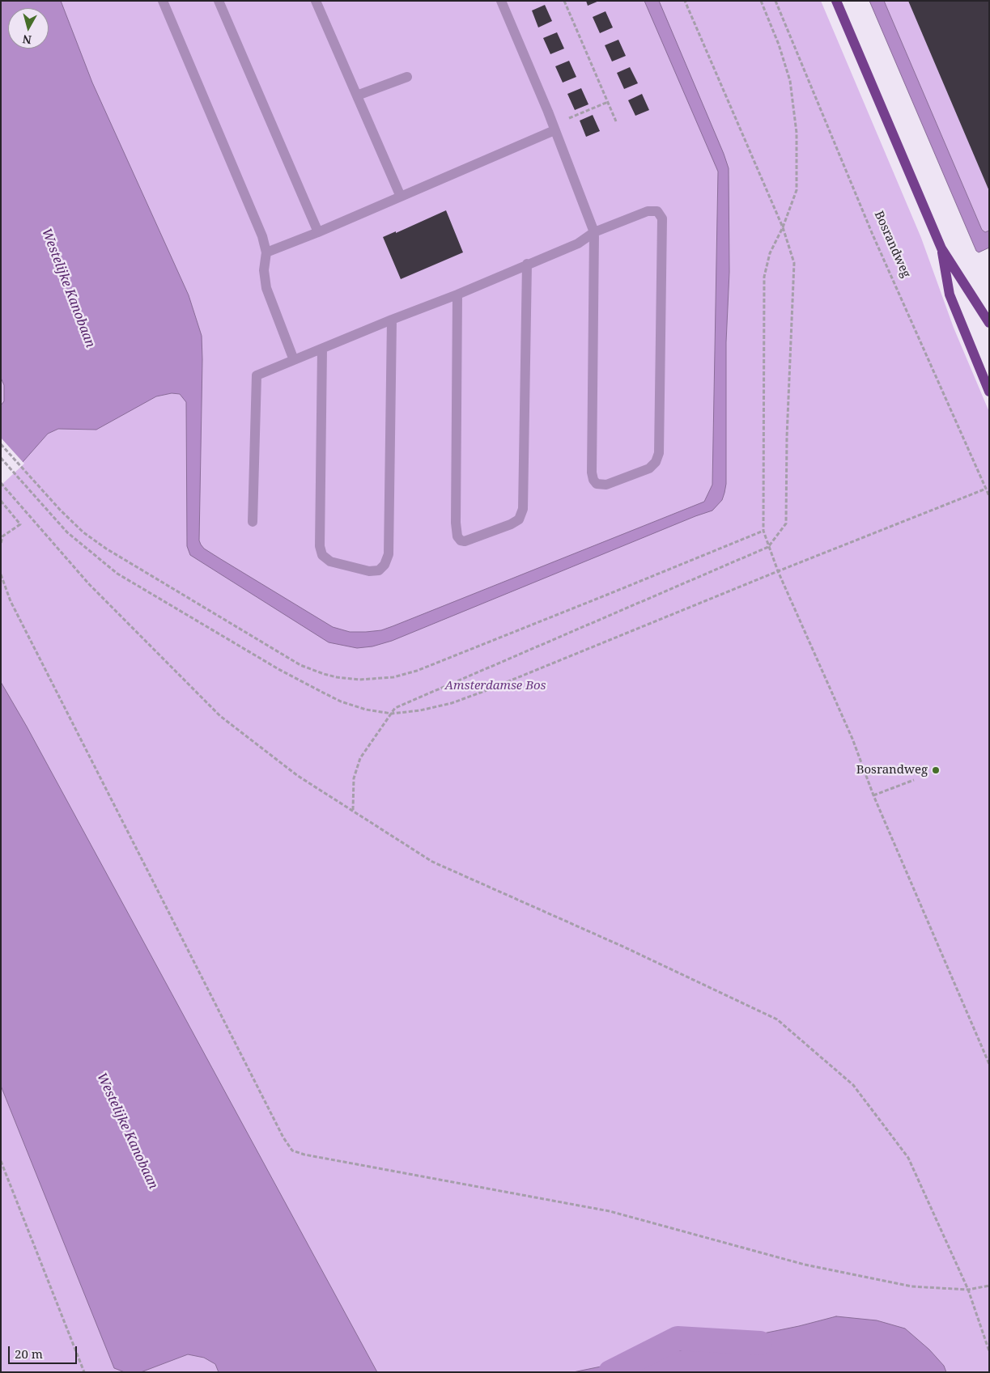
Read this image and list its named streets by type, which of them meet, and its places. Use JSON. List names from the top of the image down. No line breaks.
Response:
{"streets":{"path":["Bosrandweg"]},"water":["Westelijke Kanobaan"],"parks":["Amsterdamse Bos"],"places":["Bosrandweg"],"scale_bar":"20 m","north":"bottom"}
